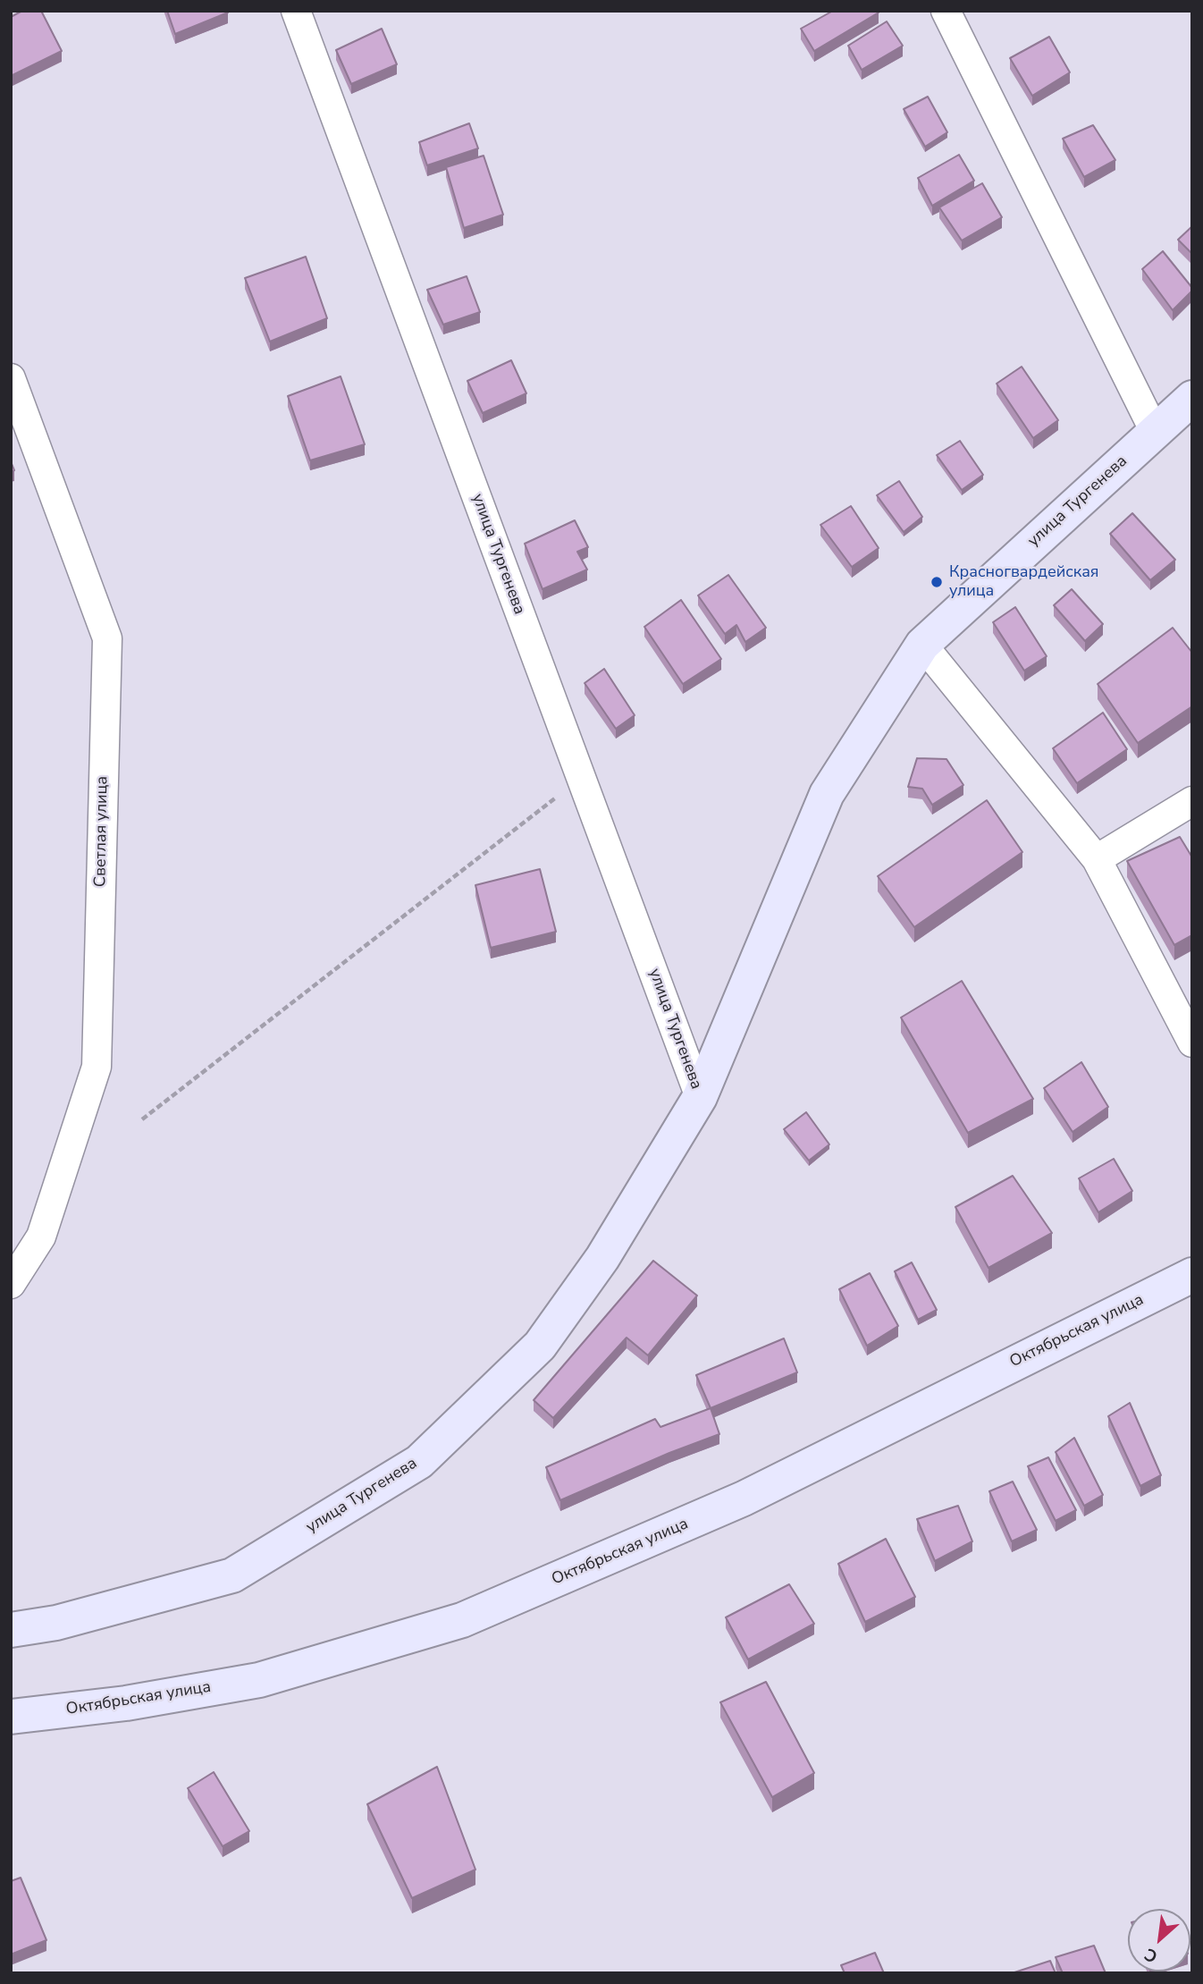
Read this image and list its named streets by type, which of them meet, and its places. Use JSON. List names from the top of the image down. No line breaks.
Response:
{"streets":{"main road":["улица Тургенева","Октябрьская улица"],"street":["Светлая улица"]},"places":["Красногвардейская улица"],"north":"bottom left"}
